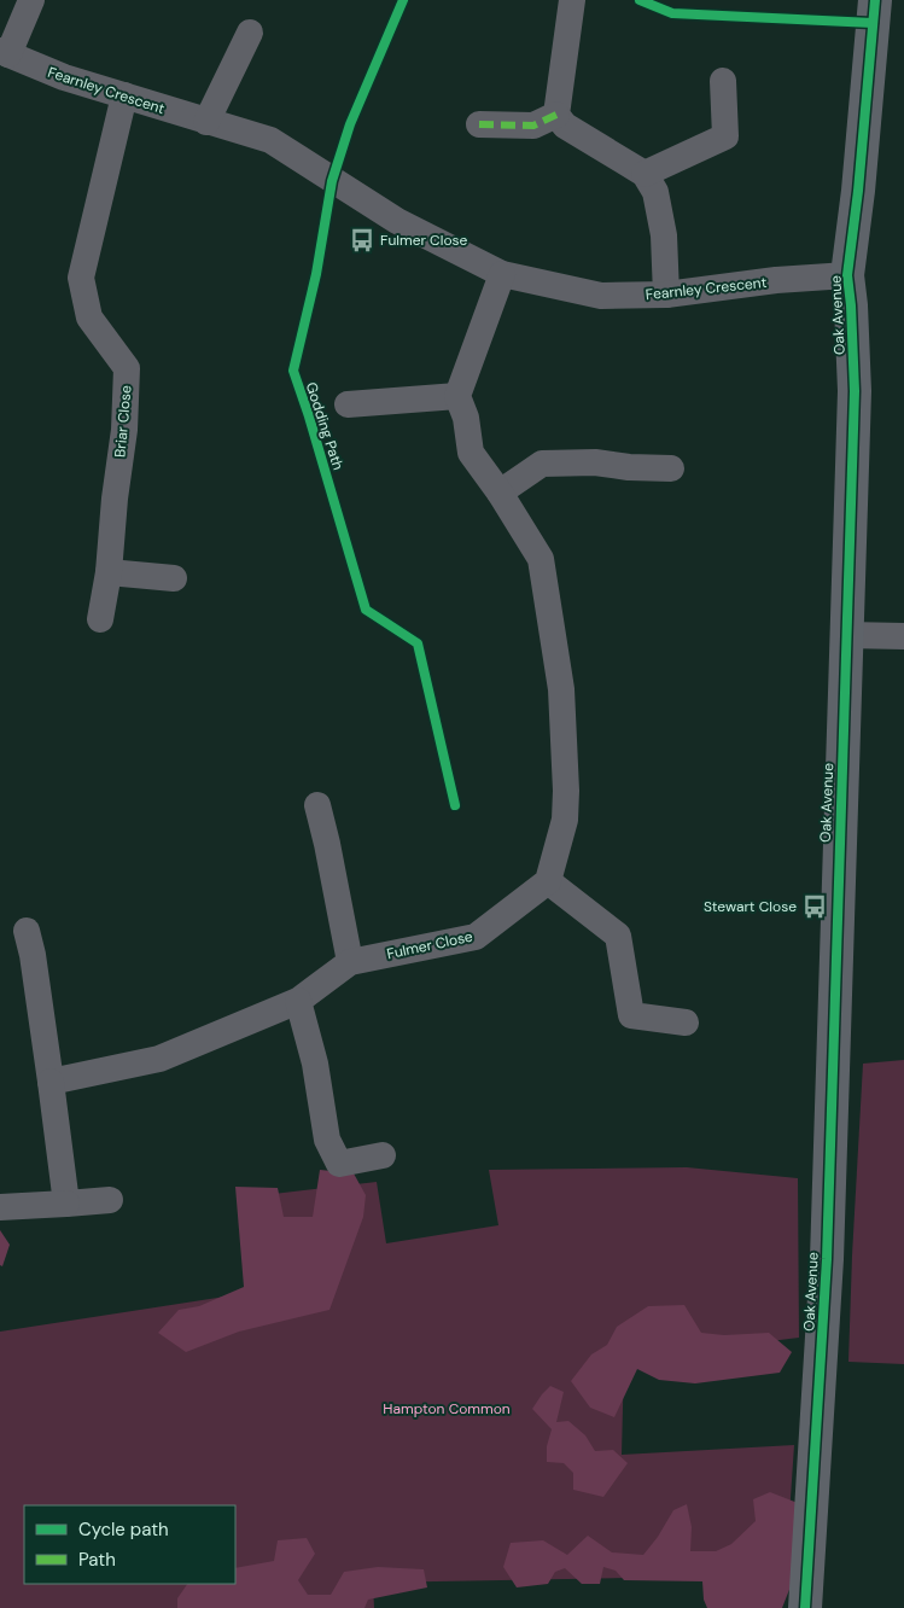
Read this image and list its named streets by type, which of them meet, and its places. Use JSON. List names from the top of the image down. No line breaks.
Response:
{"streets":{"street":["Fearnley Crescent","Oak Avenue","Briar Close","Fulmer Close"],"cycle path":["Godding Path"]},"crossings":[["Fearnley Crescent","Oak Avenue"],["Fearnley Crescent","Briar Close"]],"parks":["Hampton Common"],"places":{"bus stop":["Fulmer Close","Stewart Close"]},"legend":["Cycle path","Path"]}
